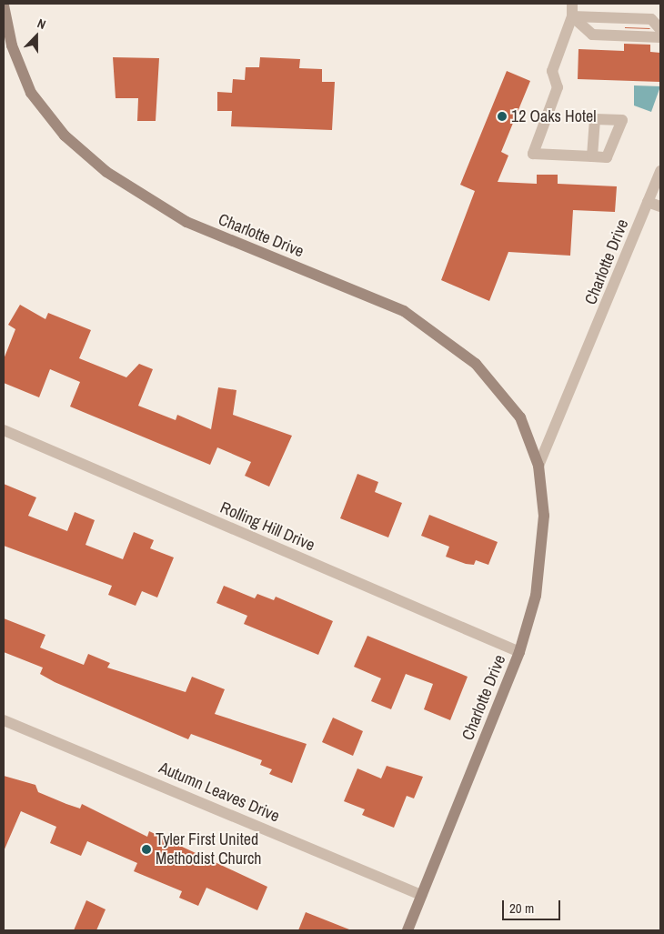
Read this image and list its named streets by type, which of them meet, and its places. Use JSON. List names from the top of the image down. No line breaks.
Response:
{"streets":{"street":["Charlotte Drive","Rolling Hill Drive","Autumn Leaves Drive"]},"crossings":[["Charlotte Drive","Rolling Hill Drive"],["Charlotte Drive","Autumn Leaves Drive"]],"places":["12 Oaks Hotel","Tyler First United Methodist Church"],"scale_bar":"20 m","north":"top"}
